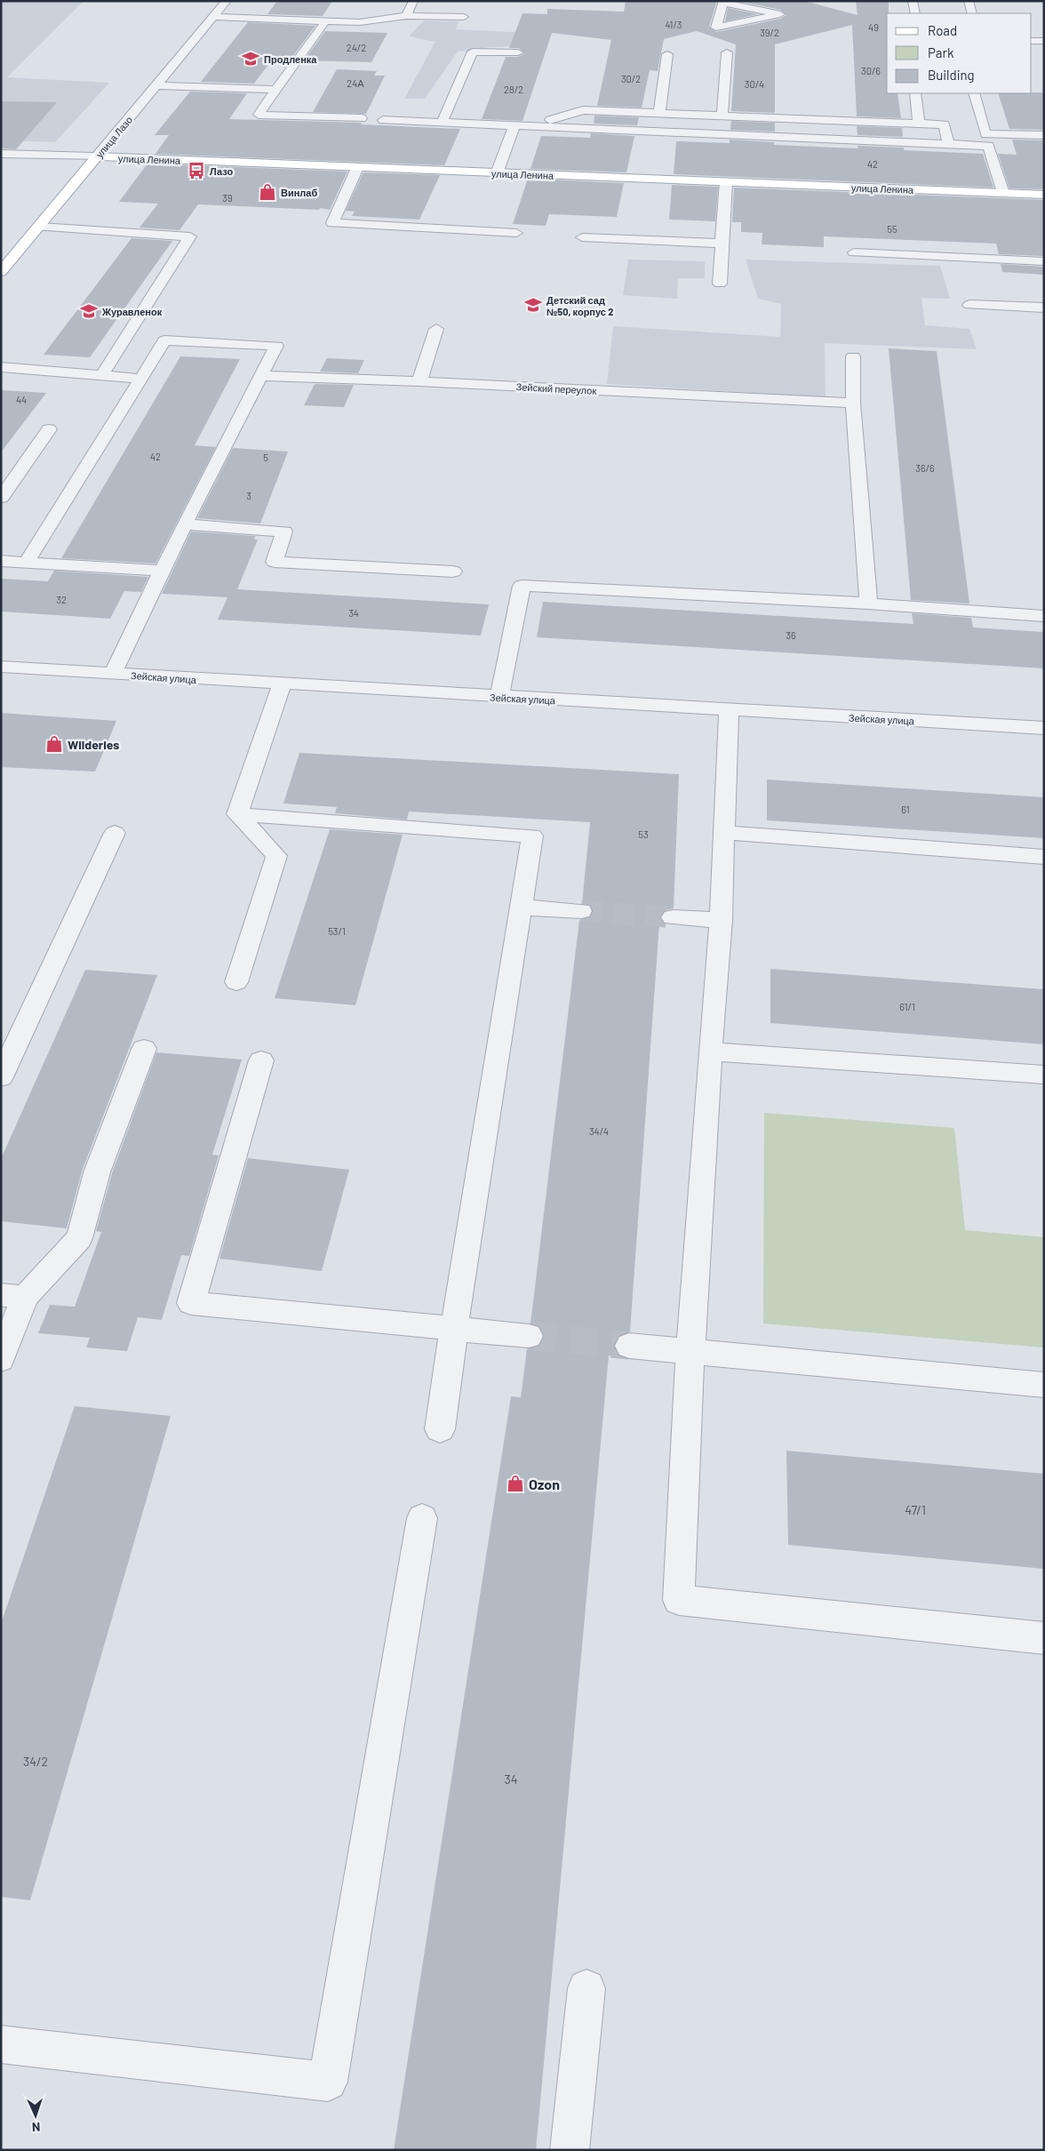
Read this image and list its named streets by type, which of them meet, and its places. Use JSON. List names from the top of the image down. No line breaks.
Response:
{"streets":{"main road":["улица Лазо","улица Ленина"],"street":["Зейский переулок","Зейская улица"]},"crossings":[["улица Лазо","улица Ленина"]],"places":{"school or university":["Продленка","Детский сад №50, корпус 2","Журавленок"],"bus stop":["Лазо"],"shop":["Винлаб","Wilderies","Ozon"]},"house_numbers":["41/3","49","39/2","24/2","30/6","30/2","24А","30/4","28/2","42","39","55","44","42","5","36/6","3","32","34","36","61","53","53/1","61/1","34/4","47/1","34/2","34"],"legend":["Road","Park","Building"],"north":"bottom"}
